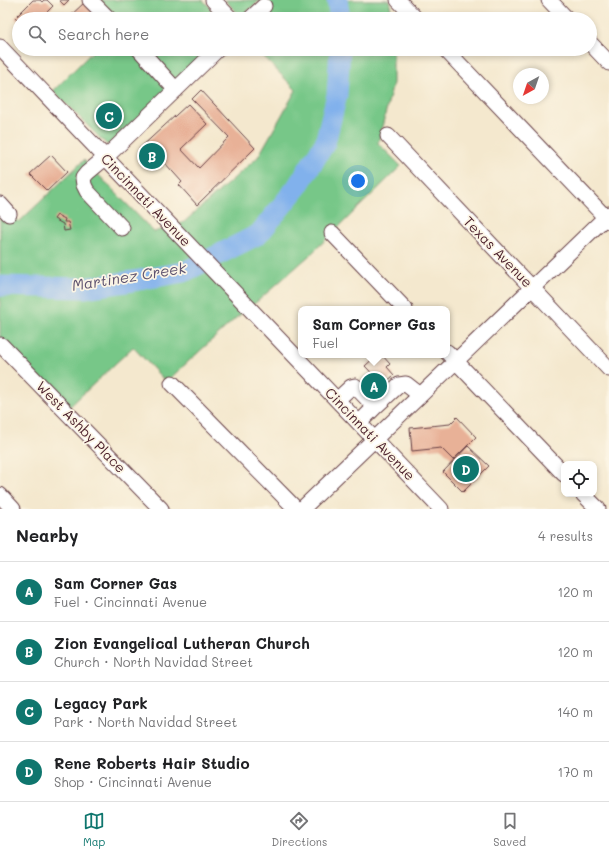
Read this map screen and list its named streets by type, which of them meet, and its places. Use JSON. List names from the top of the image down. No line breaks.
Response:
{"streets":{"street":["Cincinnati Avenue","Texas Avenue","West Ashby Place"]},"water":["Martinez Creek"],"north":"bottom left","page":{"search":"Search here","pins":["C","B","A","D"],"popup":["Sam Corner Gas","Fuel"],"heading":["Nearby","4 results"],"list":[{"mark":"A","name":"Sam Corner Gas","note":"Fuel · Cincinnati Avenue","value":"120 m"},{"mark":"B","name":"Zion Evangelical Lutheran Church","note":"Church · North Navidad Street","value":"120 m"},{"mark":"C","name":"Legacy Park","note":"Park · North Navidad Street","value":"140 m"},{"mark":"D","name":"Rene Roberts Hair Studio","note":"Shop · Cincinnati Avenue","value":"170 m"}],"nav":["Map","Directions","Saved"]}}
